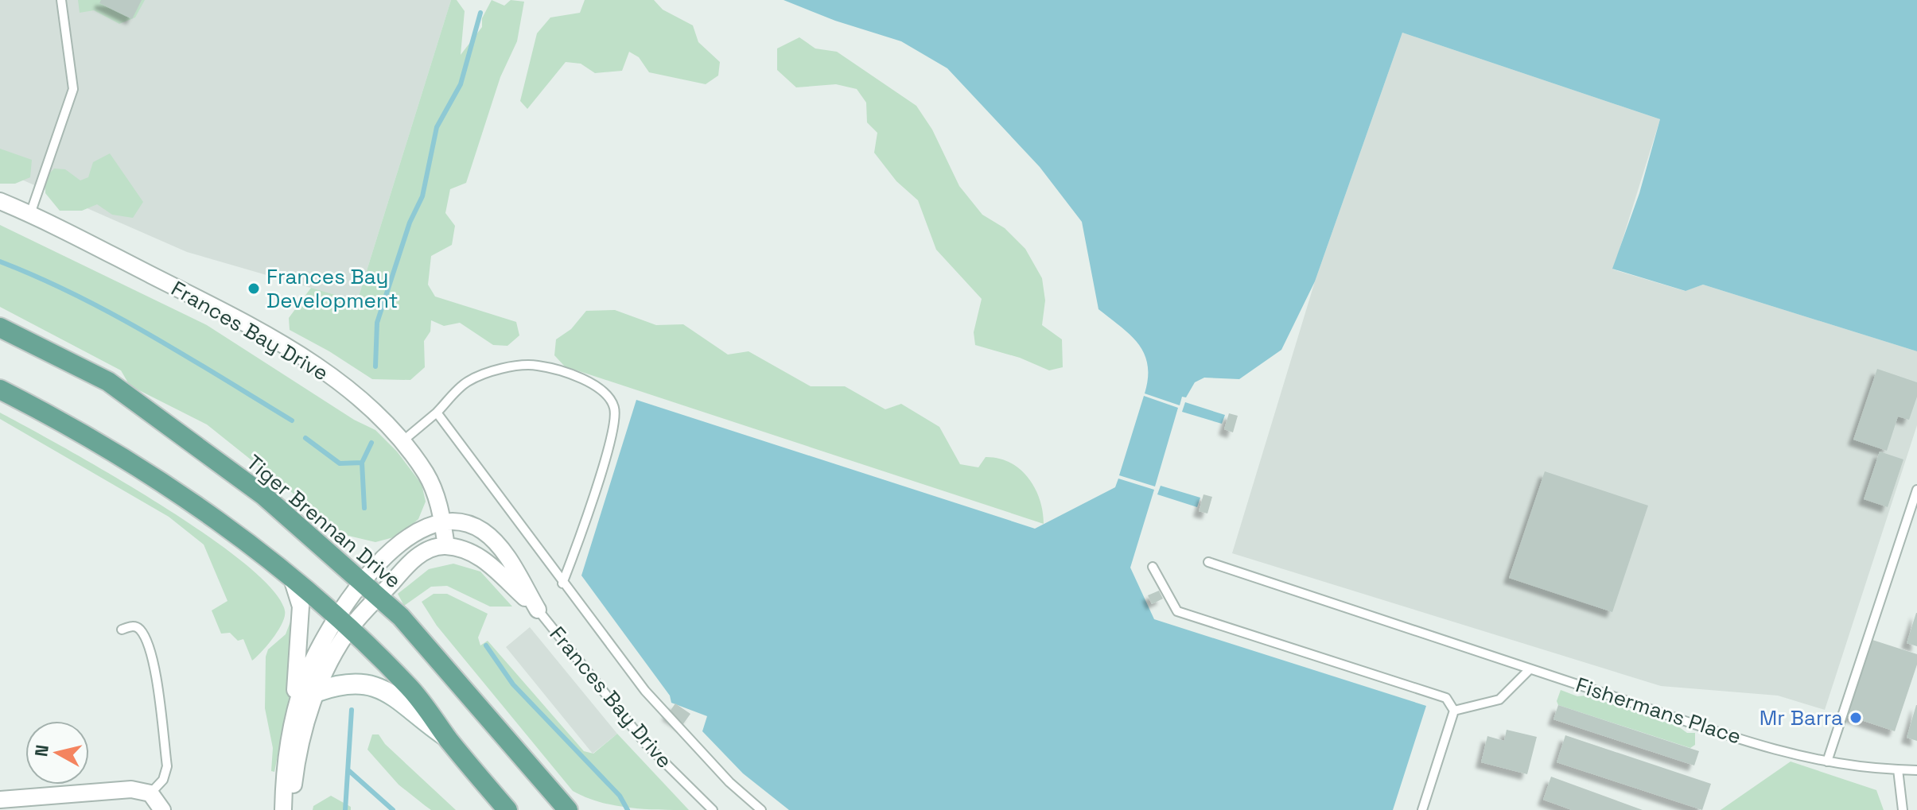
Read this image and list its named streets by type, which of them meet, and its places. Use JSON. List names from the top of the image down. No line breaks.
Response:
{"streets":{"main road":["Tiger Brennan Drive"],"street":["Frances Bay Drive"],"lane":["Fishermans Place"]},"places":["Frances Bay Development","Mr Barra"],"north":"left"}
